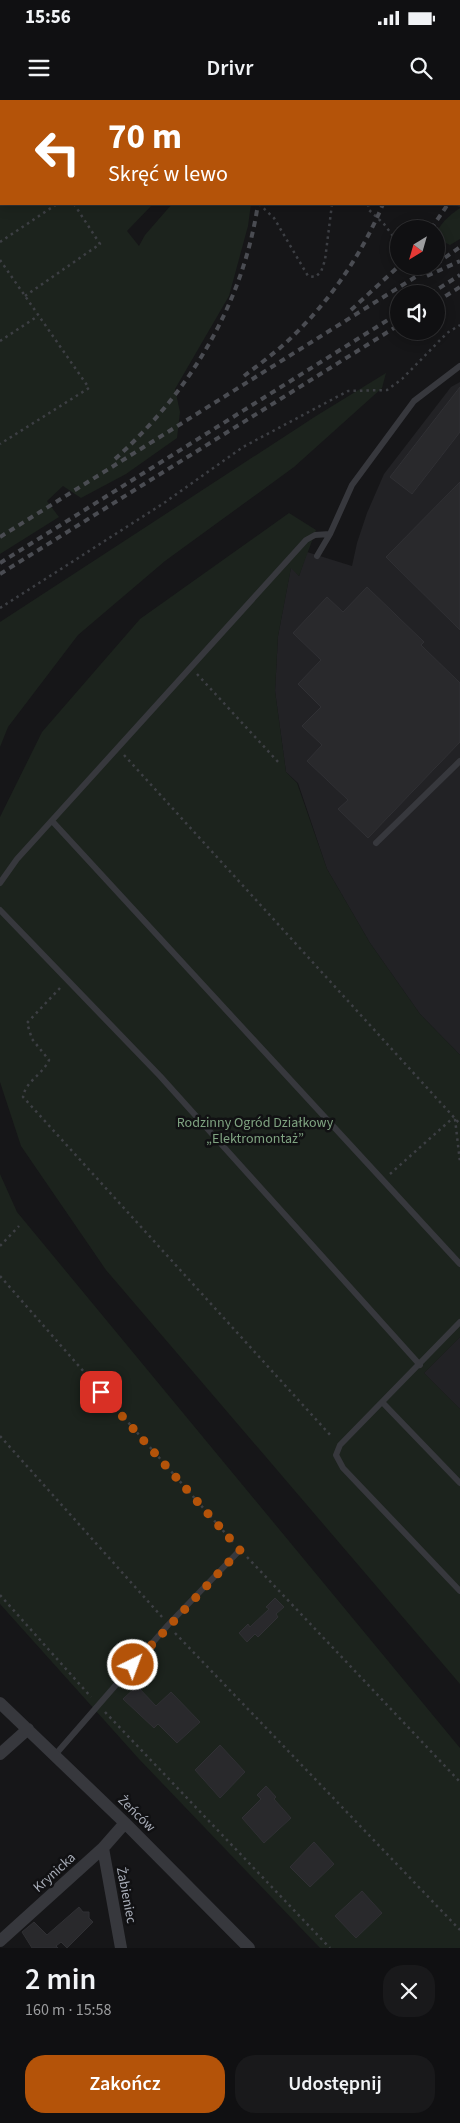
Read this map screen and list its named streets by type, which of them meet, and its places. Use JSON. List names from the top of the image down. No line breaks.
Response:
{"streets":{"street":["Żeńców","Krynicka","Żabieniec"]},"crossings":[["Żeńców","Krynicka"],["Krynicka","Żabieniec"]],"parks":["Rodzinny Ogród Działkowy „Elektromontaż”"],"north":"bottom left","page":{"status":"15:56","header":"Drivr","turn":["70 m","Skręć w lewo"],"heading":["2 min","160 m · 15:58"],"buttons":["Zakończ","Udostępnij"]}}
